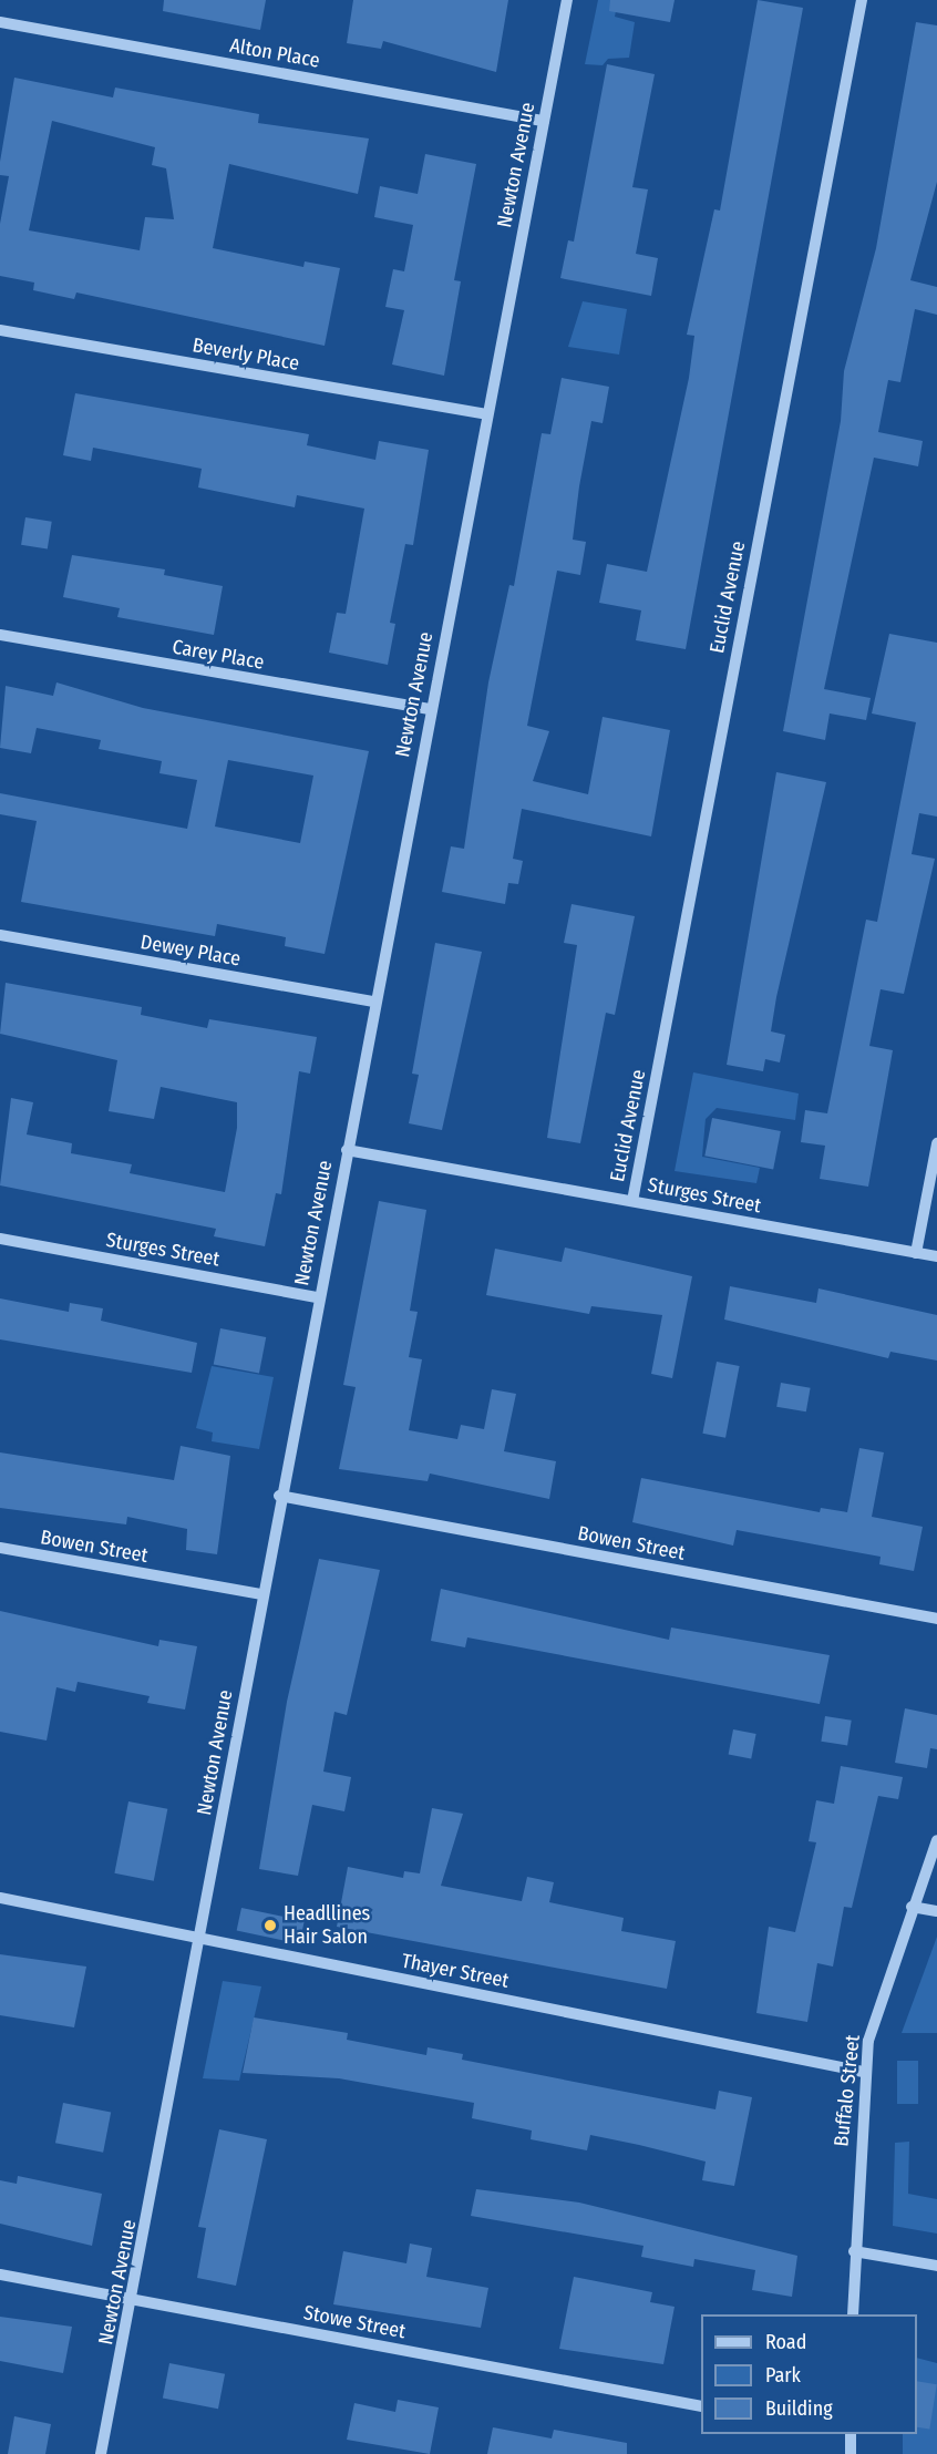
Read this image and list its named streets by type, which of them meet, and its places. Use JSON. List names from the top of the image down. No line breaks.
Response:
{"streets":{"street":["Alton Place","Newton Avenue","Beverly Place","Euclid Avenue","Carey Place","Dewey Place","Sturges Street","Bowen Street","Thayer Street","Buffalo Street","Stowe Street"]},"crossings":[["Alton Place","Newton Avenue"],["Newton Avenue","Beverly Place"],["Newton Avenue","Carey Place"],["Newton Avenue","Dewey Place"],["Newton Avenue","Sturges Street"],["Newton Avenue","Bowen Street"],["Newton Avenue","Thayer Street"],["Newton Avenue","Stowe Street"],["Euclid Avenue","Sturges Street"],["Thayer Street","Buffalo Street"]],"places":["Headllines Hair Salon"],"legend":["Road","Park","Building"]}
